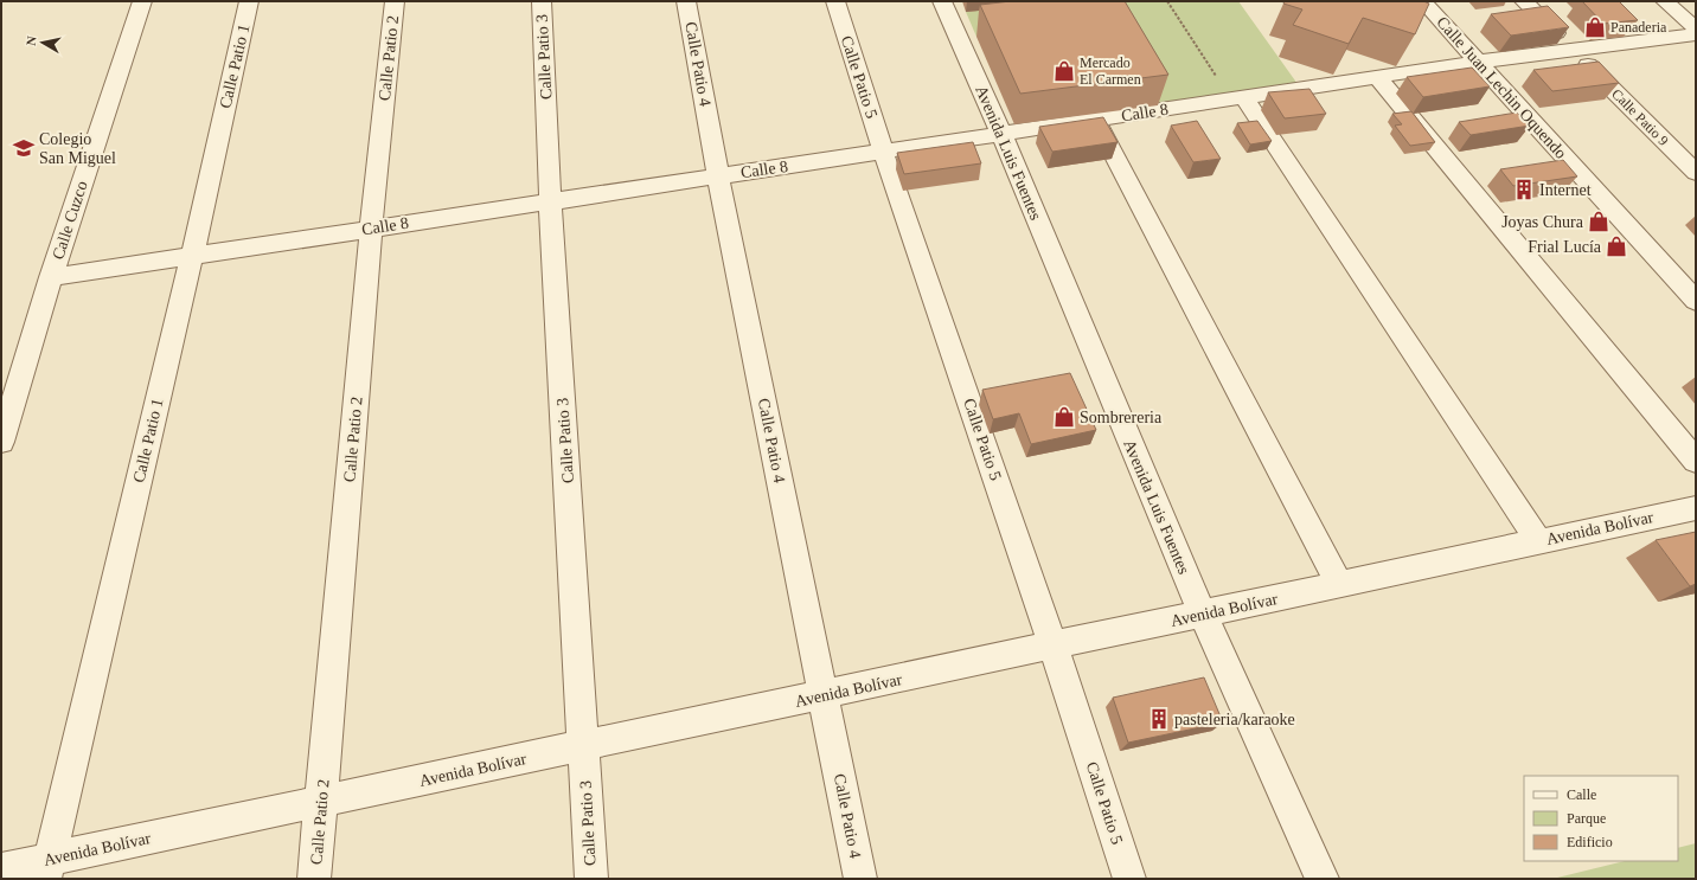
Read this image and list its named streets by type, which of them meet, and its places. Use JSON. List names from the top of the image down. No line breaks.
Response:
{"streets":{"street":["Calle Patio 3","Calle Patio 2","Calle Patio 4","Calle Patio 1","Calle Patio 5","Calle Juan Lechin Oquendo","Calle 8","Calle Patio 9","Avenida Luis Fuentes","Calle Cuzco","Avenida Bolívar"]},"crossings":[["Calle Patio 3","Calle 8"],["Calle Patio 3","Avenida Bolívar"],["Calle Patio 2","Calle 8"],["Calle Patio 2","Avenida Bolívar"],["Calle Patio 4","Calle 8"],["Calle Patio 4","Avenida Bolívar"],["Calle Patio 1","Calle 8"],["Calle Patio 1","Avenida Bolívar"],["Calle Patio 5","Calle 8"],["Calle Patio 5","Avenida Bolívar"],["Calle Juan Lechin Oquendo","Calle 8"],["Calle 8","Calle Patio 9"],["Calle 8","Avenida Luis Fuentes"],["Calle 8","Calle Cuzco"],["Avenida Luis Fuentes","Avenida Bolívar"]],"places":{"shop":["Panaderia","Mercado El Carmen","Joyas Chura","Frial Lucía","Sombrereria"],"school or university":["Colegio San Miguel"],"building":["Internet","pasteleria/karaoke"]},"legend":["Calle","Parque","Edificio"],"north":"left"}
